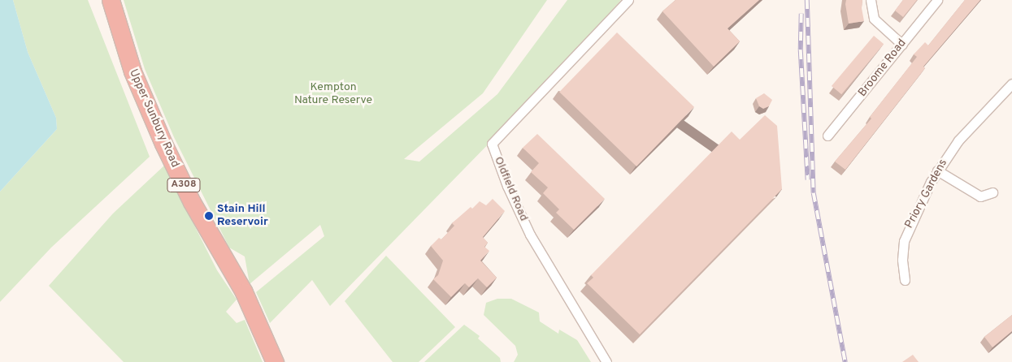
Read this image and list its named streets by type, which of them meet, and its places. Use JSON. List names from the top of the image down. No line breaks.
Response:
{"streets":{"highway":["Upper Sunbury Road","A308"],"street":["Broome Road","Oldfield Road","Priory Gardens"]},"parks":["Kempton Nature Reserve"],"places":["Stain Hill Reservoir"]}
